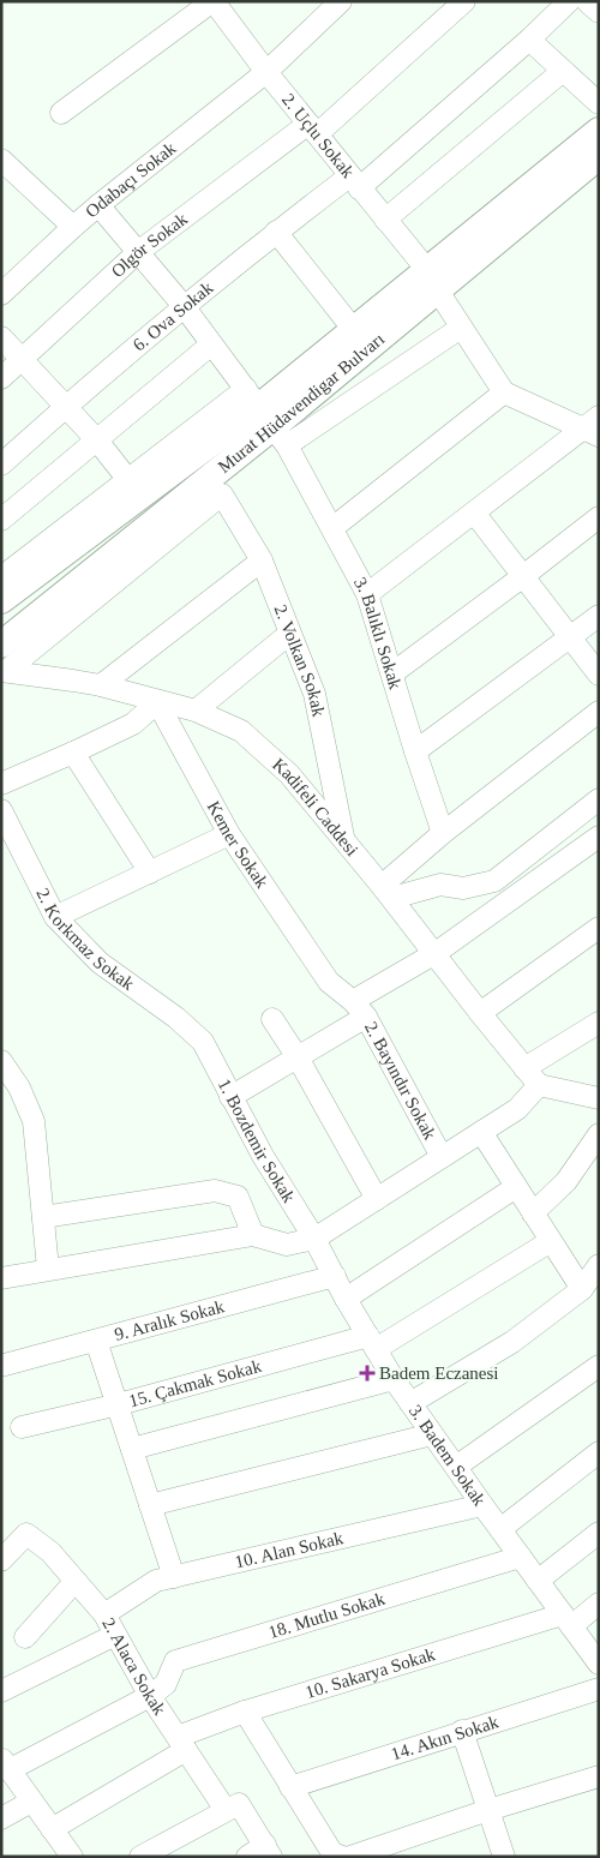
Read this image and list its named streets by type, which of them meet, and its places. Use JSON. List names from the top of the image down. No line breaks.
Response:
{"streets":{"main road":["Murat Hüdavendigar Bulvarı"],"street":["2. Uçlu Sokak","Odabaçı Sokak","Olgör Sokak","6. Ova Sokak","3. Balıklı Sokak","2. Volkan Sokak","Kadifeli Caddesi","Kemer Sokak","2. Korkmaz Sokak","2. Bayındır Sokak","1. Bozdemir Sokak","9. Aralık Sokak","15. Çakmak Sokak","3. Badem Sokak","10. Alan Sokak","18. Mutlu Sokak","2. Alaca Sokak","10. Sakarya Sokak","14. Akın Sokak"]},"crossings":[["2. Uçlu Sokak","Odabaçı Sokak"],["2. Uçlu Sokak","Olgör Sokak"],["2. Uçlu Sokak","6. Ova Sokak"],["2. Uçlu Sokak","Murat Hüdavendigar Bulvarı"],["Odabaçı Sokak","3. Balıklı Sokak"],["Olgör Sokak","3. Balıklı Sokak"],["6. Ova Sokak","3. Balıklı Sokak"],["Murat Hüdavendigar Bulvarı","3. Balıklı Sokak"],["2. Volkan Sokak","Kadifeli Caddesi"],["Kadifeli Caddesi","Kemer Sokak"],["Kemer Sokak","2. Bayındır Sokak"],["2. Korkmaz Sokak","1. Bozdemir Sokak"],["2. Bayındır Sokak","1. Bozdemir Sokak"],["1. Bozdemir Sokak","3. Badem Sokak"],["9. Aralık Sokak","3. Badem Sokak"],["15. Çakmak Sokak","3. Badem Sokak"],["3. Badem Sokak","10. Alan Sokak"],["3. Badem Sokak","18. Mutlu Sokak"],["3. Badem Sokak","10. Sakarya Sokak"],["10. Alan Sokak","2. Alaca Sokak"],["18. Mutlu Sokak","2. Alaca Sokak"],["2. Alaca Sokak","10. Sakarya Sokak"]],"places":{"health":["Badem Eczanesi"]}}
